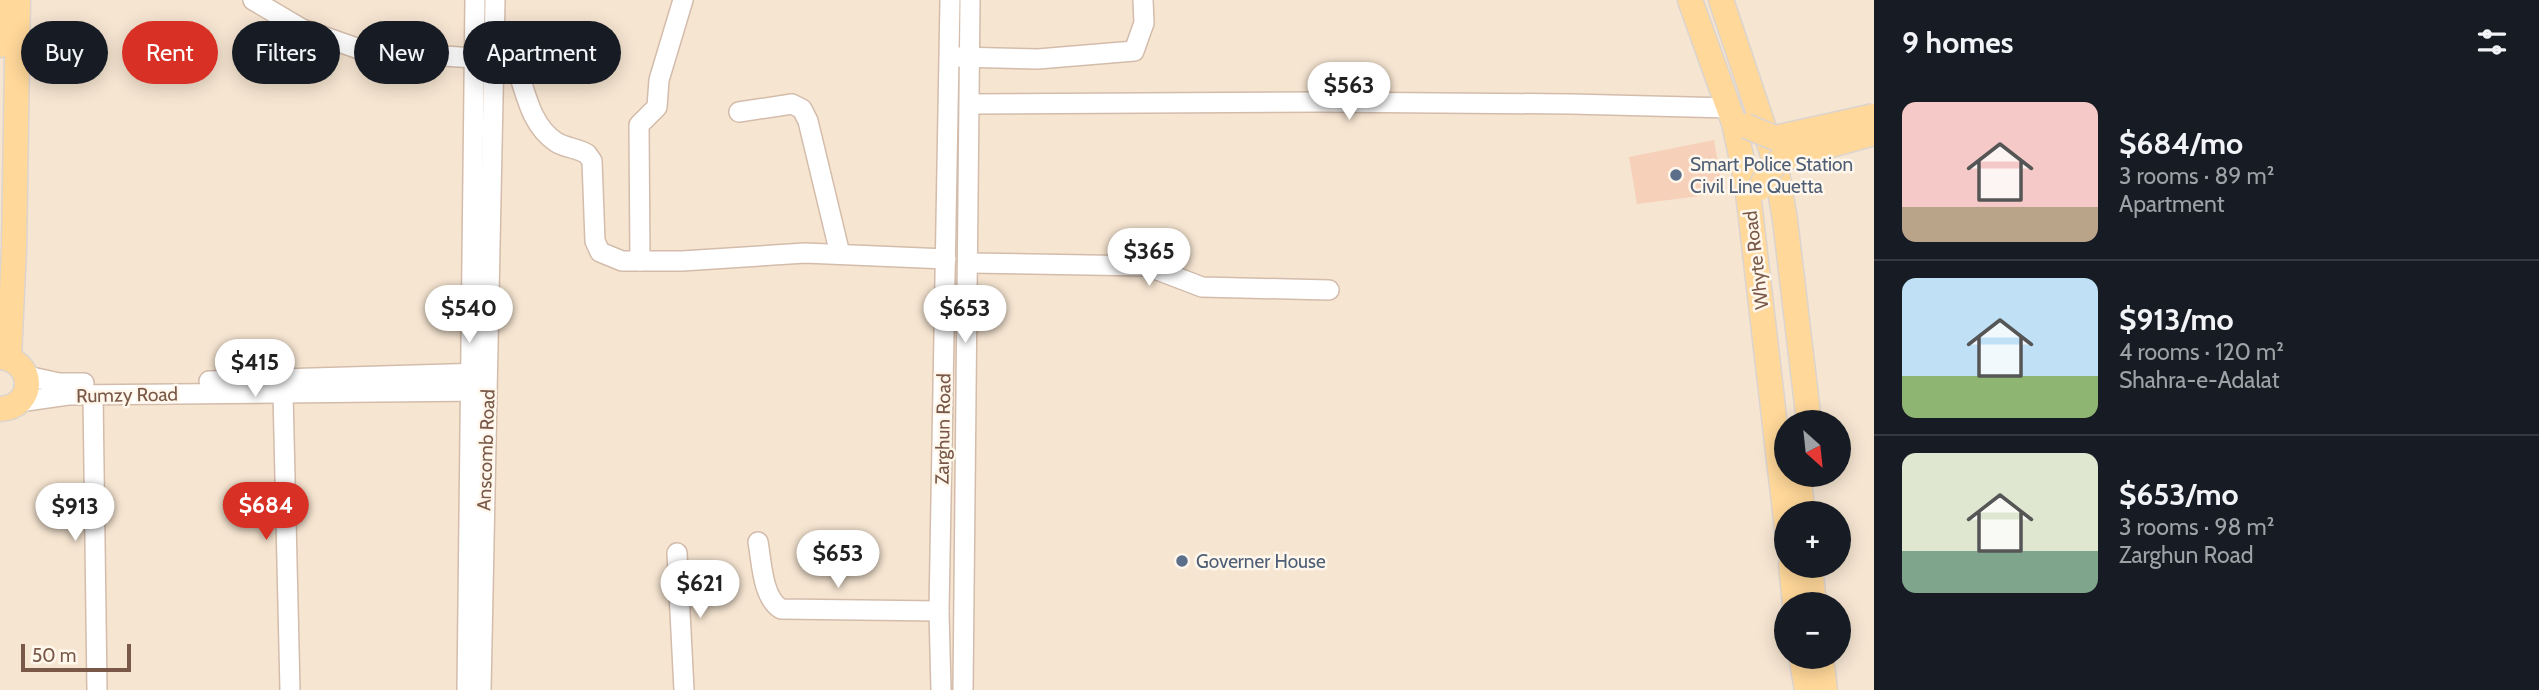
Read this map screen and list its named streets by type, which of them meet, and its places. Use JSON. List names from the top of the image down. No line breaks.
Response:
{"streets":{"main road":["Whyte Road"],"street":["Rumzy Road","Zarghun Road","Anscomb Road"]},"crossings":[["Rumzy Road","Anscomb Road"]],"places":["Smart Police Station Civil Line Quetta","Governer House"],"scale_bar":"50 m","north":"bottom right","page":{"heading":"9 homes","chip":["Buy","Rent","Filters","New","Apartment"],"price":["$563","$365","$540","$653","$415","$684","$913","$653","$621"],"list":[{"name":"$684/mo","note":"3 rooms · 89 m² · Apartment"},{"name":"$913/mo","note":"4 rooms · 120 m² · Shahra-e-Adalat"},{"name":"$653/mo","note":"3 rooms · 98 m² · Zarghun Road"}],"map_buttons":["+","−"],"scale":"50 m"}}
